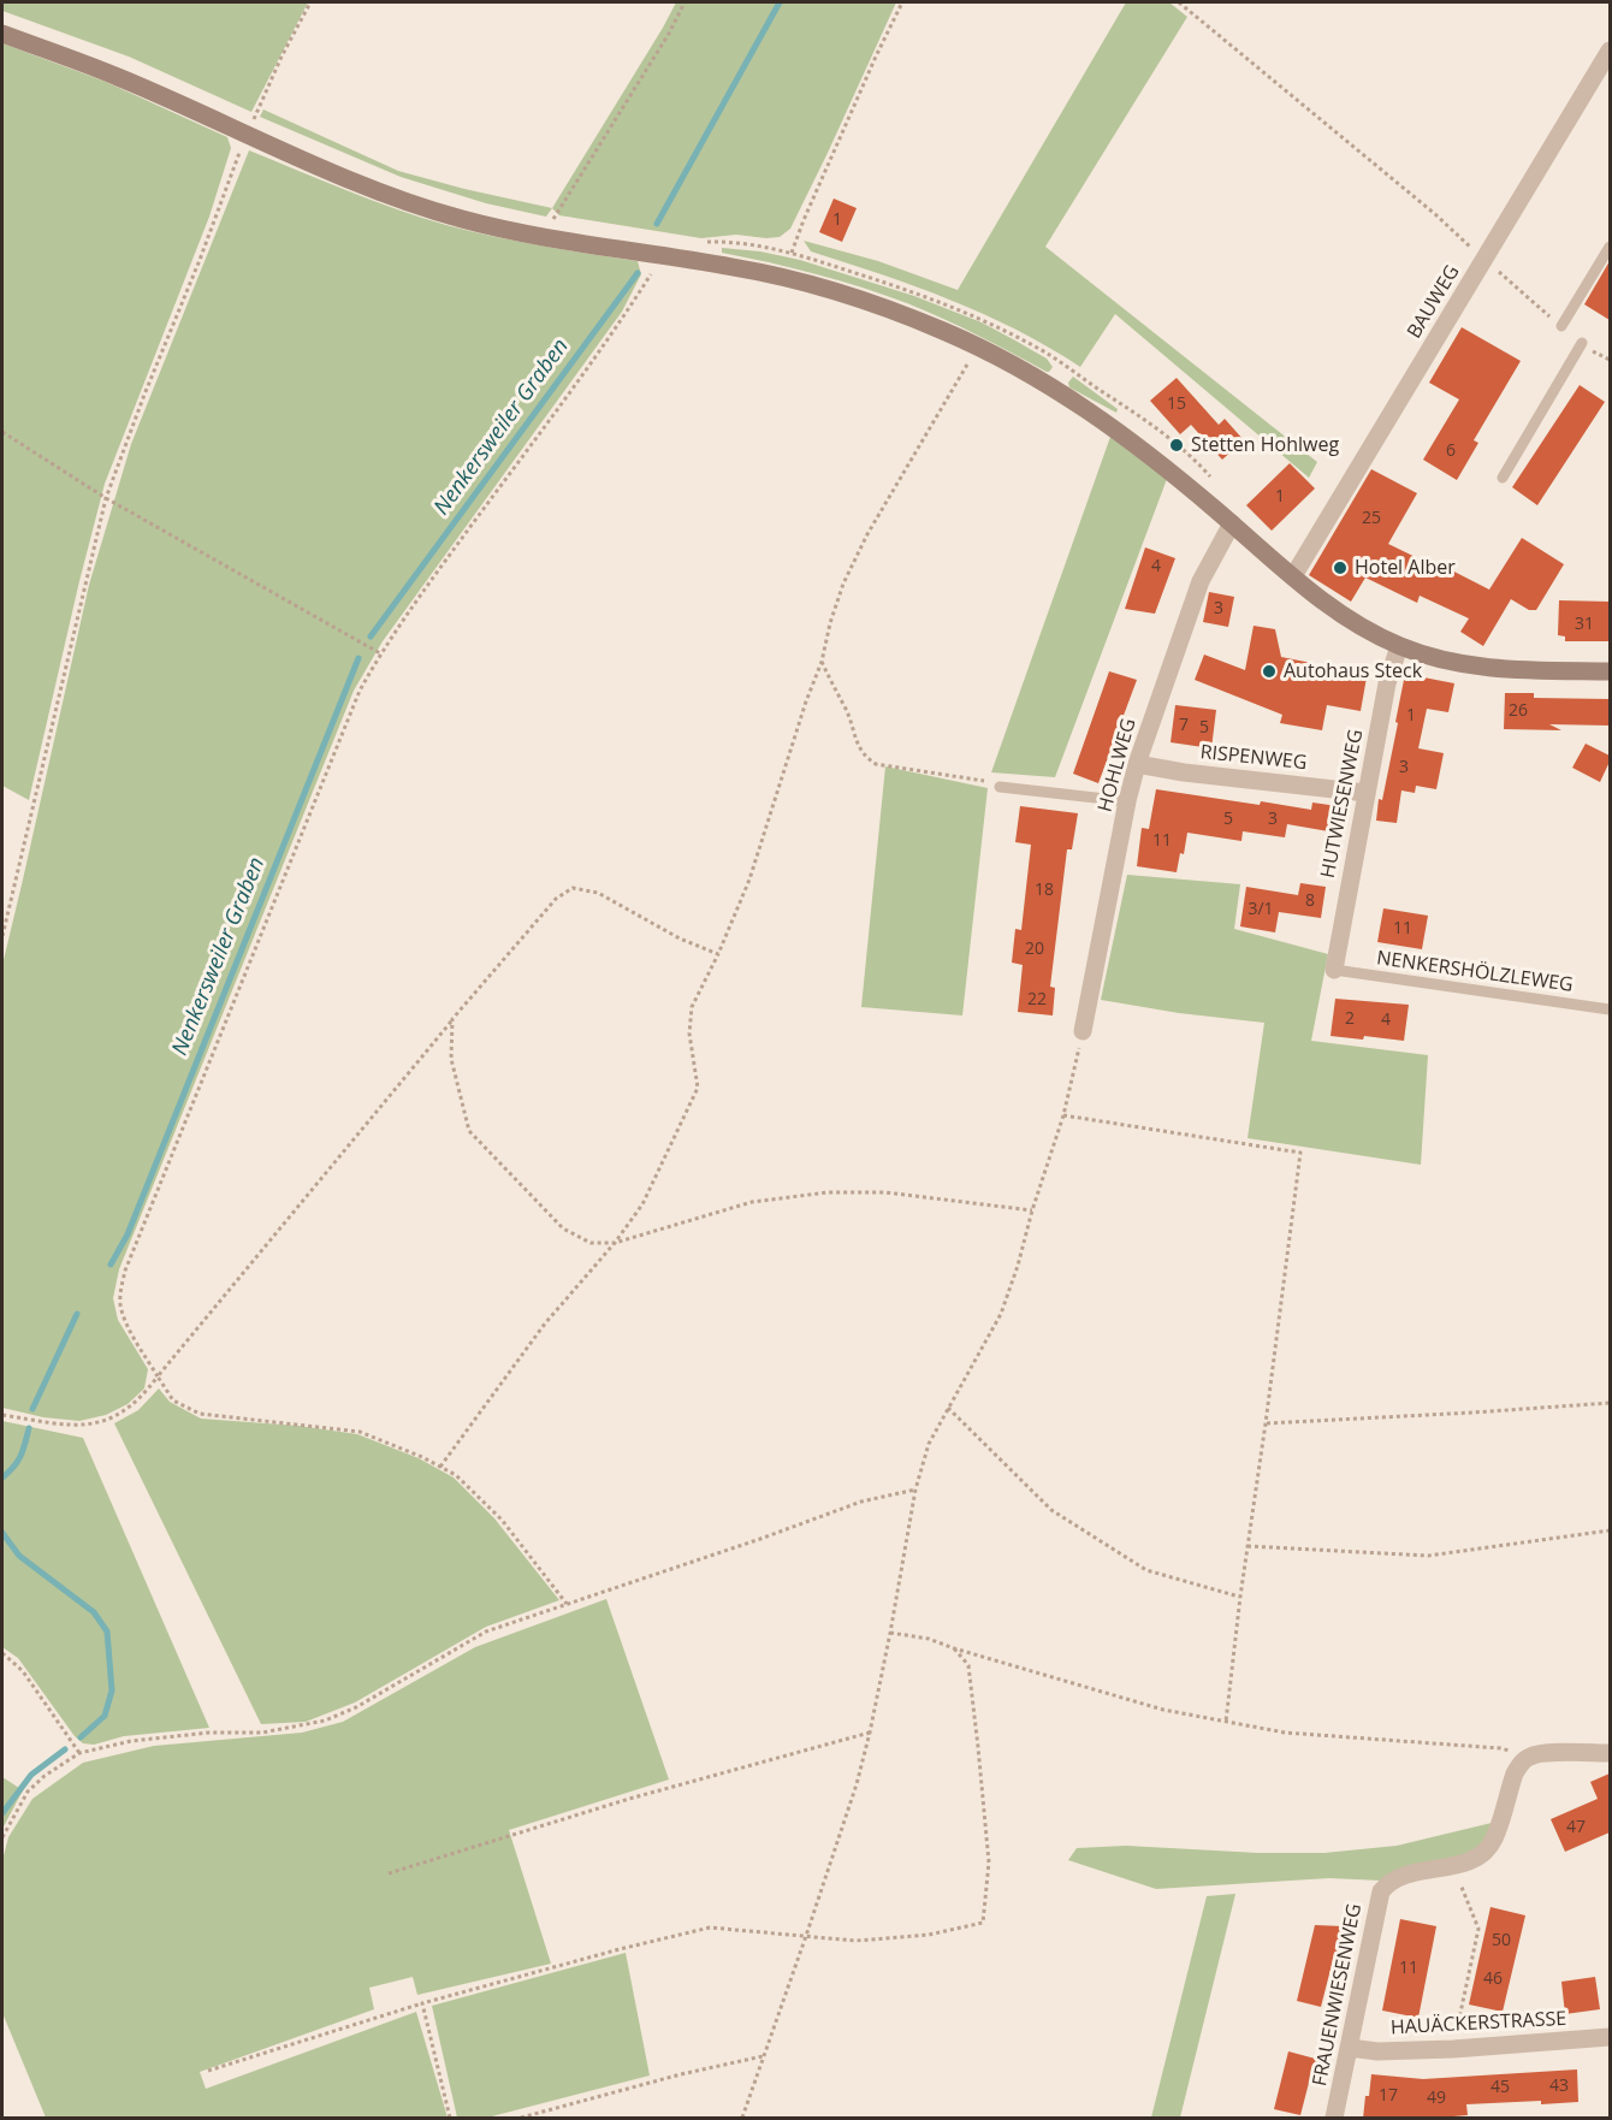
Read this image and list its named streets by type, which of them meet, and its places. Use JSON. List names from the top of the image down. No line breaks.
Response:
{"streets":{"street":["BAUWEG","RISPENWEG","HOHLWEG","HUTWIESENWEG","FRAUENWIESENWEG","HAUÄCKERSTRASSE"],"lane":["NENKERSHÖLZLEWEG"]},"crossings":[["RISPENWEG","HOHLWEG"],["RISPENWEG","HUTWIESENWEG"],["HUTWIESENWEG","NENKERSHÖLZLEWEG"],["FRAUENWIESENWEG","HAUÄCKERSTRASSE"]],"water":["Nenkersweiler Graben"],"places":["Stetten Hohlweg","Hotel Alber","Autohaus Steck"],"house_numbers":["1","15","6","1","25","4","3","31","26","1","7","5","3","5","3","11","18","8","3/1","11","20","22","2","4","47","50","11","46","43","45","17","49"]}
